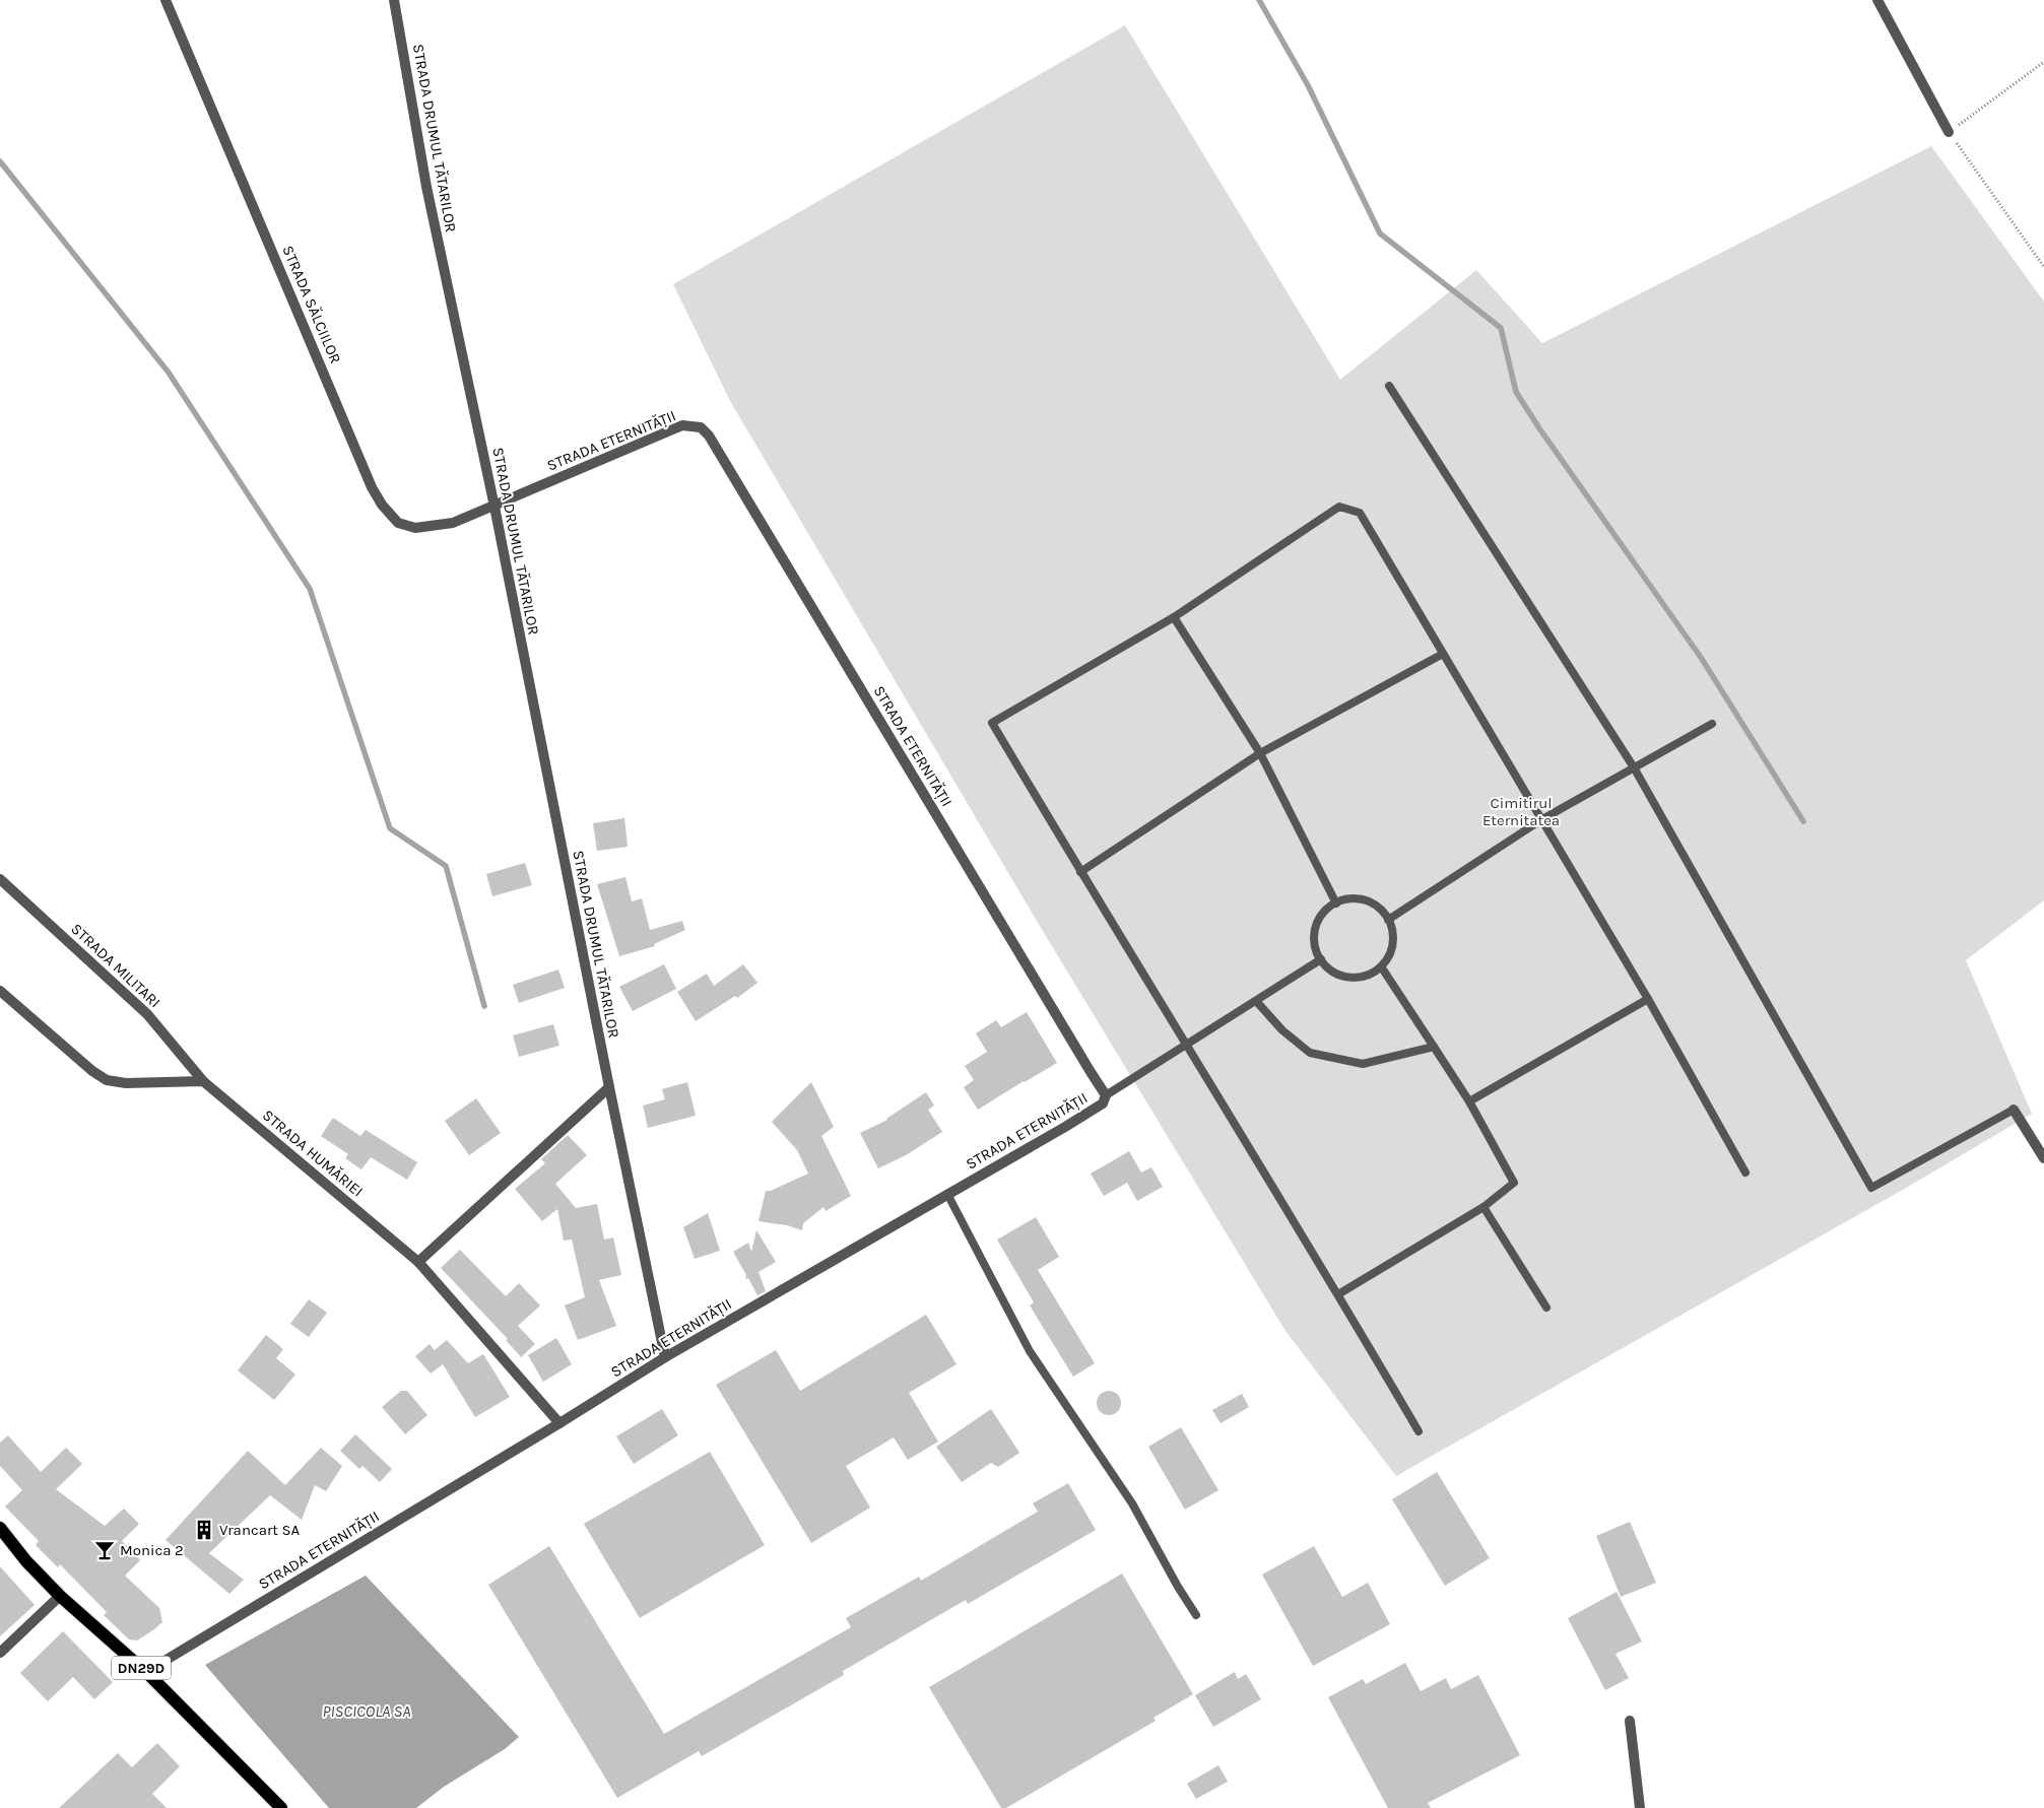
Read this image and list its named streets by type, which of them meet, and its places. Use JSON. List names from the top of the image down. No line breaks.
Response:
{"streets":{"main road":["DN29D"],"street":["STRADA DRUMUL TĂTARILOR","STRADA SĂLCIILOR","STRADA ETERNITĂȚII","STRADA MILITARI","STRADA HUMĂRIEI"]},"crossings":[["STRADA DRUMUL TĂTARILOR","STRADA SĂLCIILOR"],["STRADA DRUMUL TĂTARILOR","STRADA ETERNITĂȚII"],["STRADA SĂLCIILOR","STRADA ETERNITĂȚII"],["STRADA ETERNITĂȚII","STRADA HUMĂRIEI"],["STRADA ETERNITĂȚII","DN29D"],["STRADA MILITARI","STRADA HUMĂRIEI"]],"water":["PISCICOLA SA"],"parks":["Cimitirul Eternitatea"],"places":{"building":["Vrancart SA"],"bar":["Monica 2"]}}
